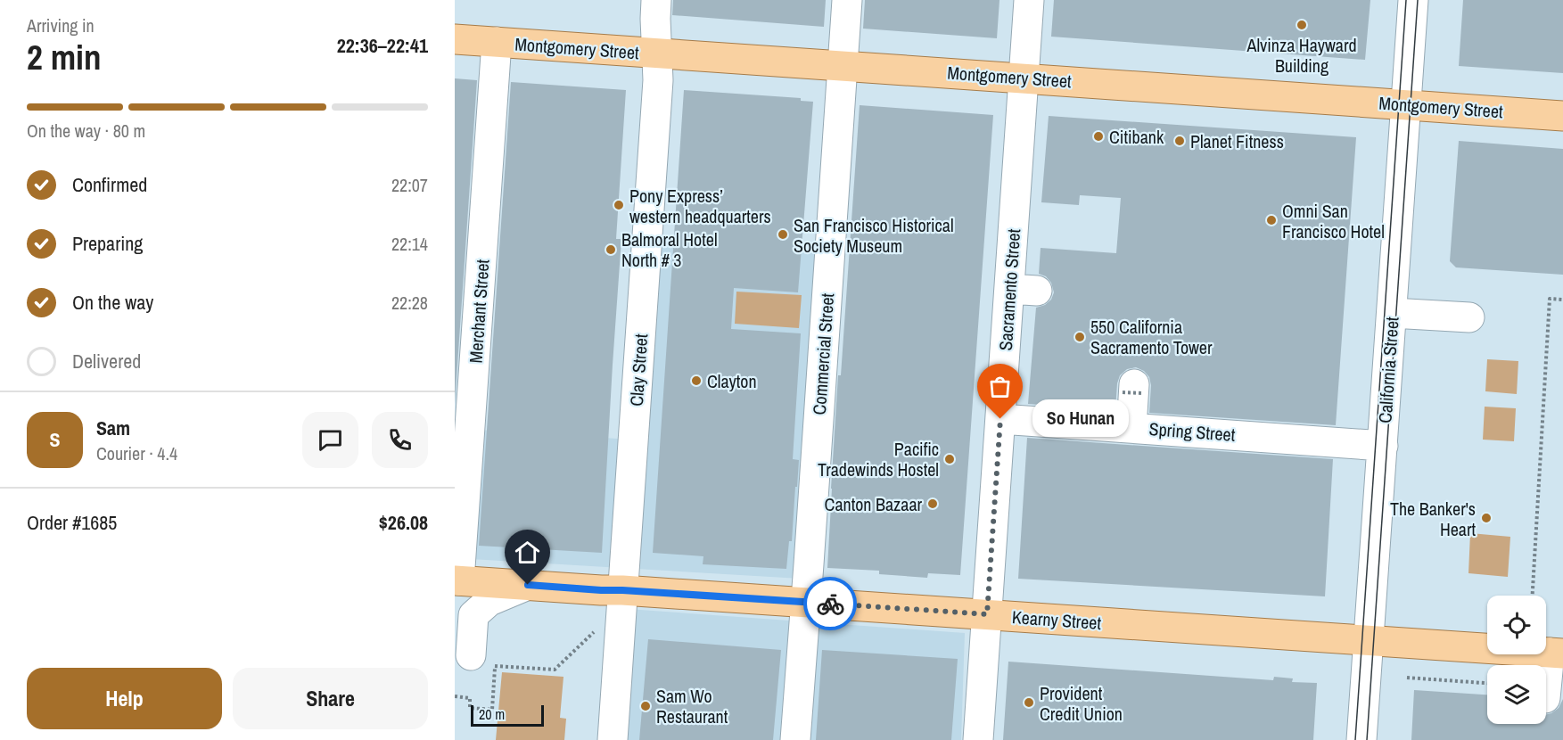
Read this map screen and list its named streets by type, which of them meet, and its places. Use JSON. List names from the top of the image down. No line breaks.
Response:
{"streets":{"main road":["Montgomery Street","Kearny Street"],"street":["Sacramento Street","Merchant Street","Commercial Street","Clay Street","California Street","Spring Street"]},"crossings":[["Montgomery Street","Sacramento Street"],["Montgomery Street","Merchant Street"],["Montgomery Street","Commercial Street"],["Montgomery Street","Clay Street"],["Montgomery Street","California Street"],["Sacramento Street","Spring Street"],["Sacramento Street","Kearny Street"],["Merchant Street","Kearny Street"],["Commercial Street","Kearny Street"],["Clay Street","Kearny Street"],["California Street","Spring Street"],["California Street","Kearny Street"]],"places":["Alvinza Hayward Building","Citibank","Planet Fitness","Pony Express’ western headquarters","Omni San Francisco Hotel","San Francisco Historical Society Museum","Balmoral Hotel North # 3","550 California Sacramento Tower","Clayton","So Hunan","Pacific Tradewinds Hostel","Canton Bazaar","The Banker's Heart","Provident Credit Union","Sam Wo Restaurant"],"scale_bar":"20 m","page":{"heading":["2 min","Arriving in","22:36–22:41"],"panel":["Sam","Courier · 4.4","Order #1685","$26.08"],"bar":"On the way · 80 m","list":[["Confirmed","22:07"],["Preparing","22:14"],["On the way","22:28"],"Delivered"],"bubble":"So Hunan","round":"S","buttons":["Help","Share"],"scale":"20 m"}}
